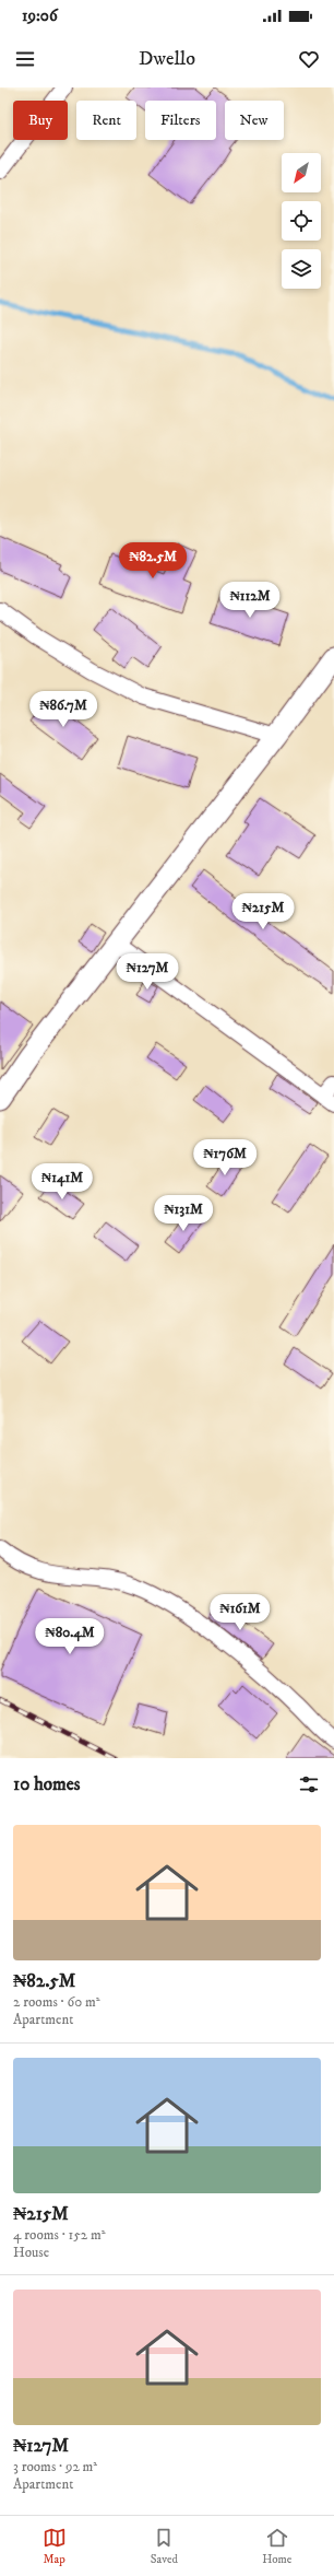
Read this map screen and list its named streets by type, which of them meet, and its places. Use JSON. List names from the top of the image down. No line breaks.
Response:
{"north":"bottom left","page":{"status":"19:06","header":"Dwello","chip":["Buy","Rent","Filters","New"],"price":["₦82.5M","₦112M","₦86.7M","₦215M","₦127M","₦176M","₦141M","₦131M","₦161M","₦80.4M"],"heading":"10 homes","list":[{"name":"₦82.5M","note":"2 rooms · 60 m² · Apartment"},{"name":"₦215M","note":"4 rooms · 152 m² · House"},{"name":"₦127M","note":"3 rooms · 92 m² · Apartment"}],"tabs":["Map","Saved","Home"]}}
